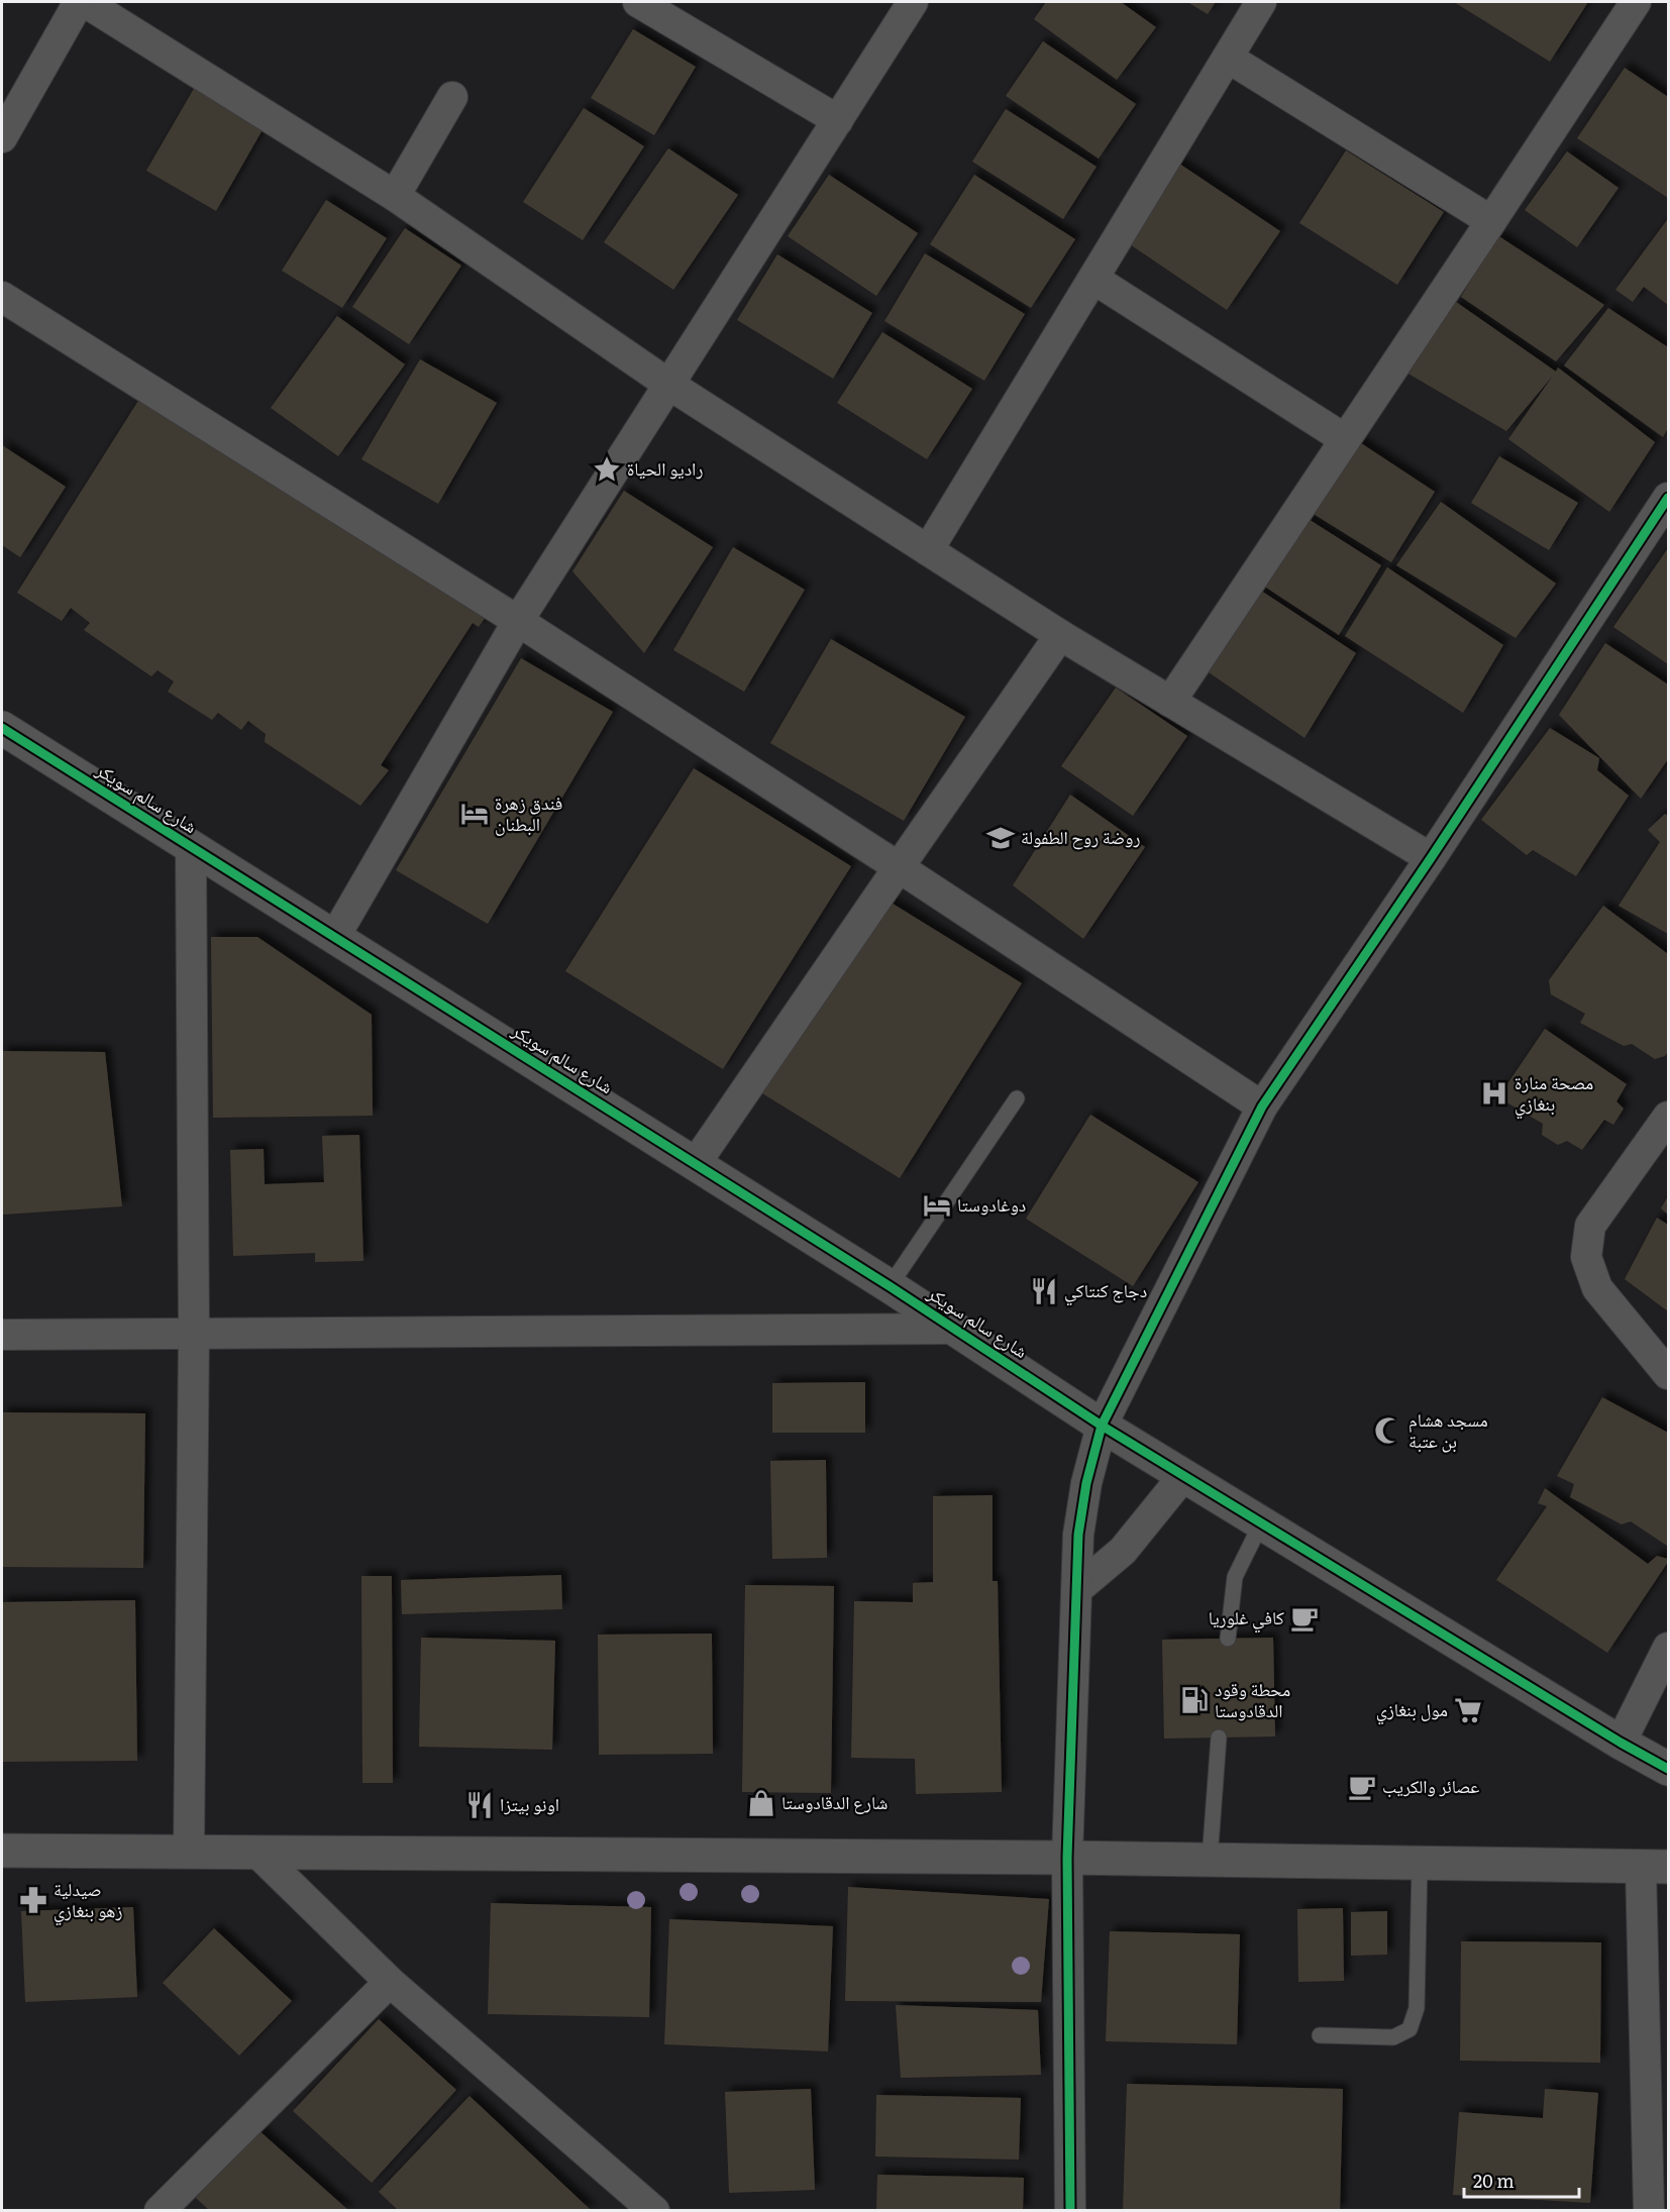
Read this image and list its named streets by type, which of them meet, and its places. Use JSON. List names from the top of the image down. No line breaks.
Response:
{"streets":{"street":["شارع سالم سويكر"]},"places":{"place":["راديو الحياة"],"hotel":["فندق زهرة البطنان","دوغادوستا"],"school or university":["روضة روح الطفولة"],"hospital":["مصحة منارة بنغازي"],"restaurant":["دجاج كنتاكي","اونو بيتزا"],"mosque":["مسجد هشام بن عتبة"],"cafe":["كافي غلوريا","عصائر والكريب"],"fuel station":["محطة وقود الدقادوستا"],"supermarket":["مول بنغازي"],"shop":["شارع الدقادوستا"],"pharmacy":["صيدلية زهو بنغازي"]},"scale_bar":"20 m"}
